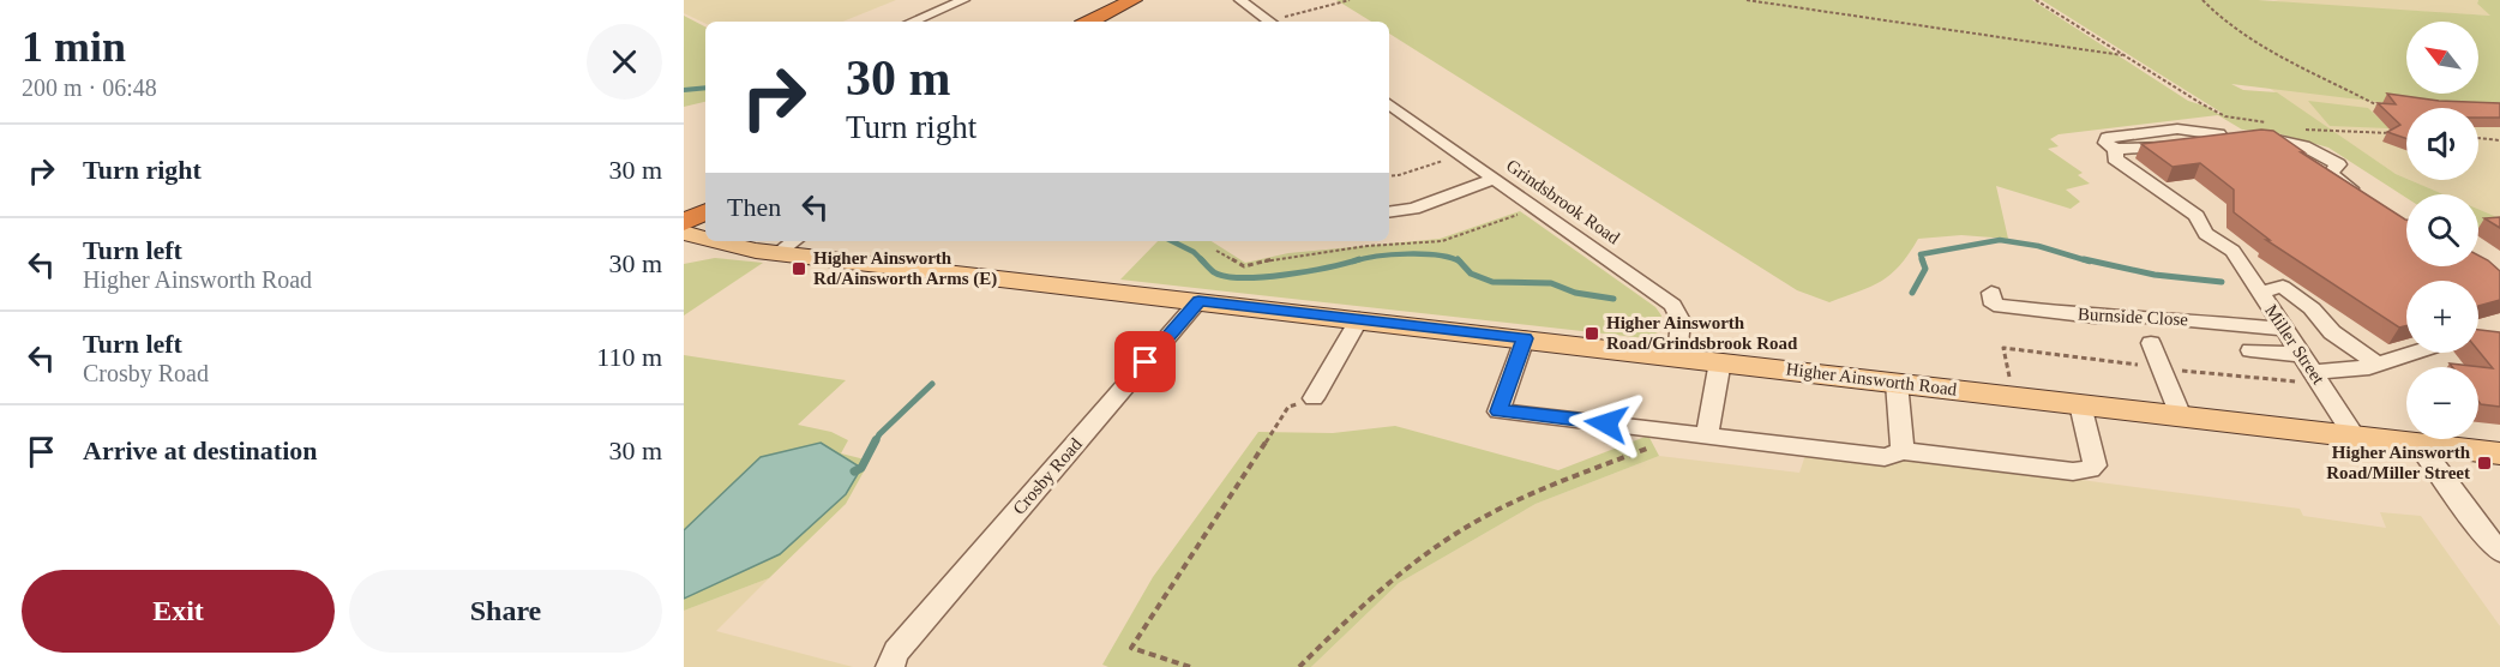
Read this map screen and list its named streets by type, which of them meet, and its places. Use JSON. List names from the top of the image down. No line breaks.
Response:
{"streets":{"main road":["Higher Ainsworth Road"],"street":["Grindsbrook Road","Burnside Close","Miller Street","Crosby Road"]},"crossings":[["Grindsbrook Road","Higher Ainsworth Road"],["Burnside Close","Miller Street"],["Miller Street","Higher Ainsworth Road"],["Higher Ainsworth Road","Crosby Road"]],"places":{"transit":["Higher Ainsworth Rd/Ainsworth Arms (E)","Higher Ainsworth Road/Grindsbrook Road","Higher Ainsworth Road/Miller Street"]},"north":"top left","page":{"heading":["1 min","200 m · 06:48"],"map_buttons":["+","−"],"turn":["30 m","Turn right"],"list":[{"name":"Turn right","value":"30 m"},{"name":"Turn left","note":"Higher Ainsworth Road","value":"30 m"},{"name":"Turn left","note":"Crosby Road","value":"110 m"},{"name":"Arrive at destination","value":"30 m"}],"then":"Then","buttons":["Exit","Share"]}}
